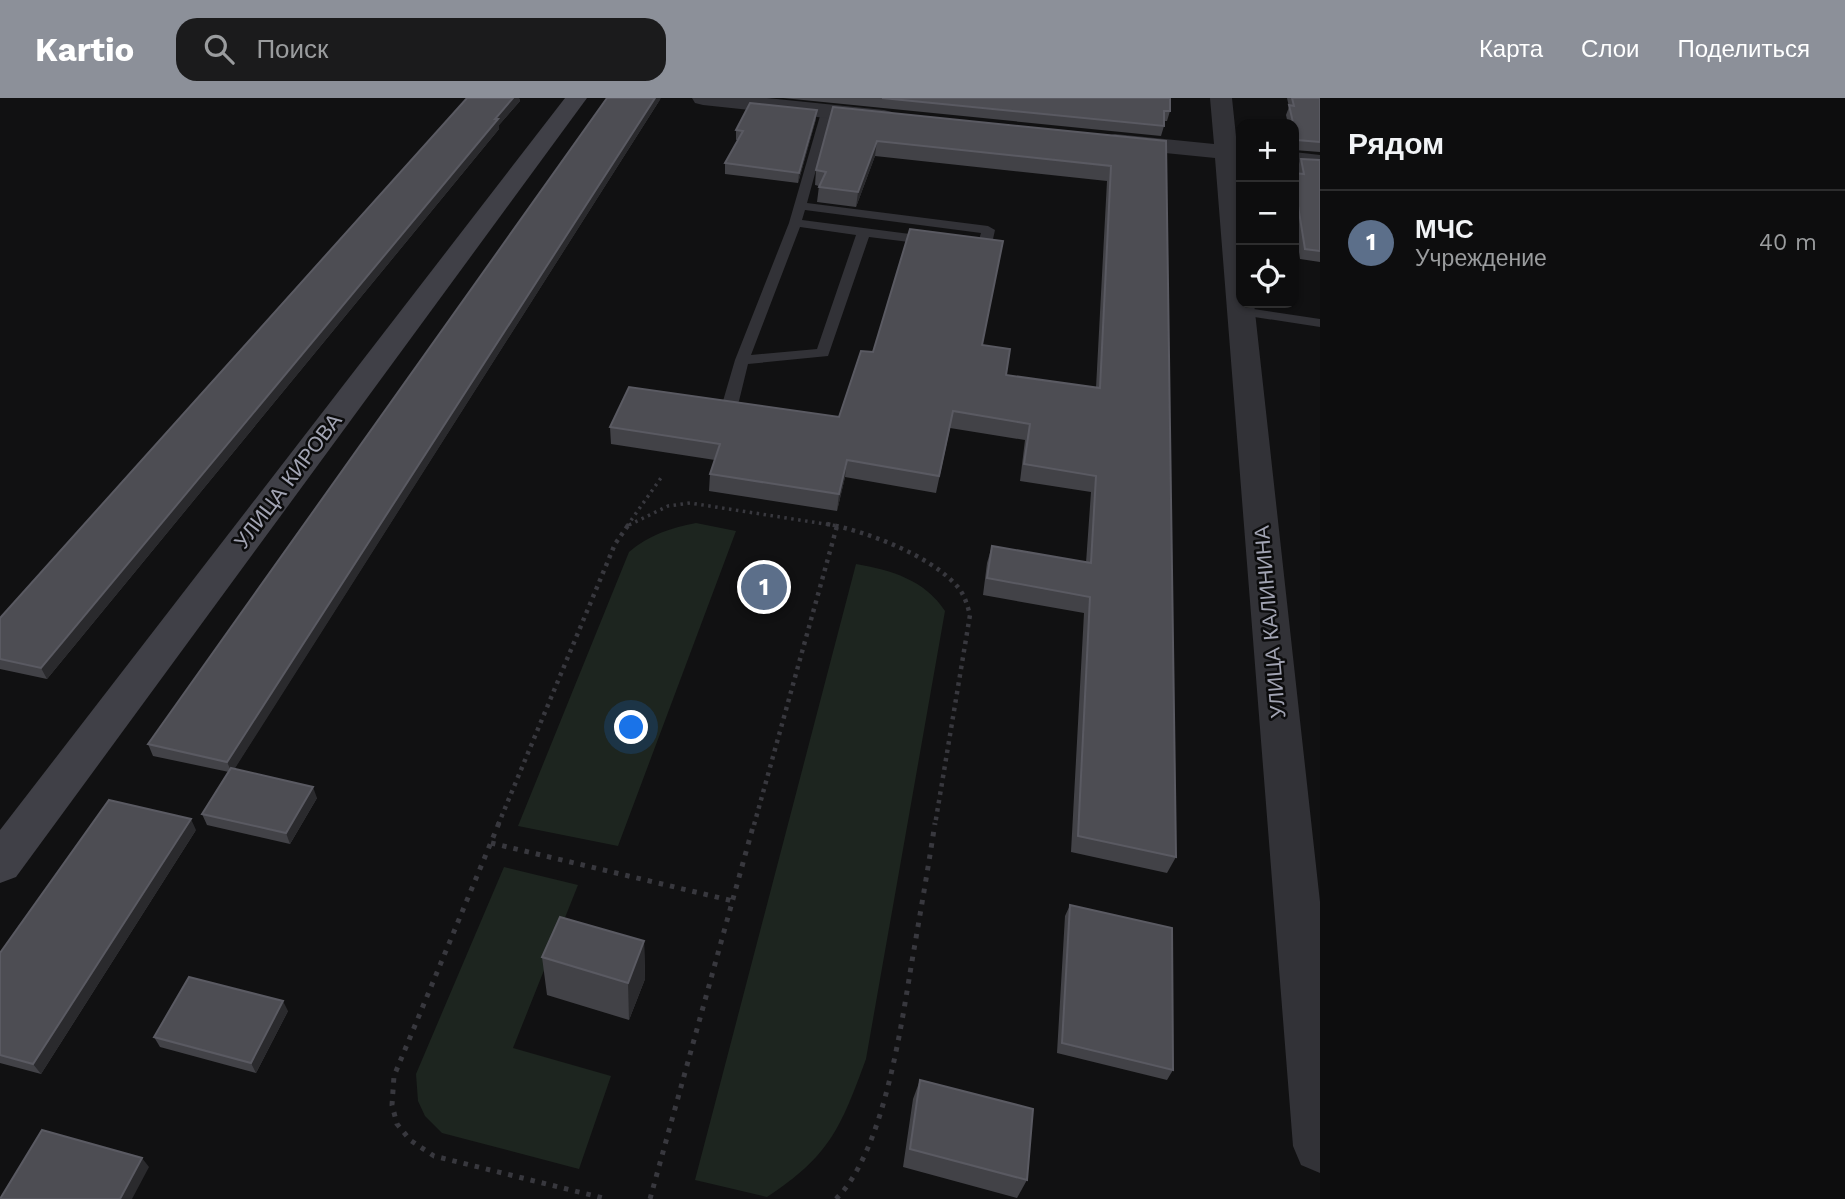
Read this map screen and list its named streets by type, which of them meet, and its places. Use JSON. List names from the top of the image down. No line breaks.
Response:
{"streets":{"street":["УЛИЦА КИРОВА","УЛИЦА КАЛИНИНА"]},"page":{"header":"Kartio","search":"Поиск","nav":["Карта","Слои","Поделиться"],"heading":"Рядом","map_buttons":["+","−"],"list":[{"mark":"1","name":"МЧС","note":"Учреждение","value":"40 m"}],"pins":"1"}}
